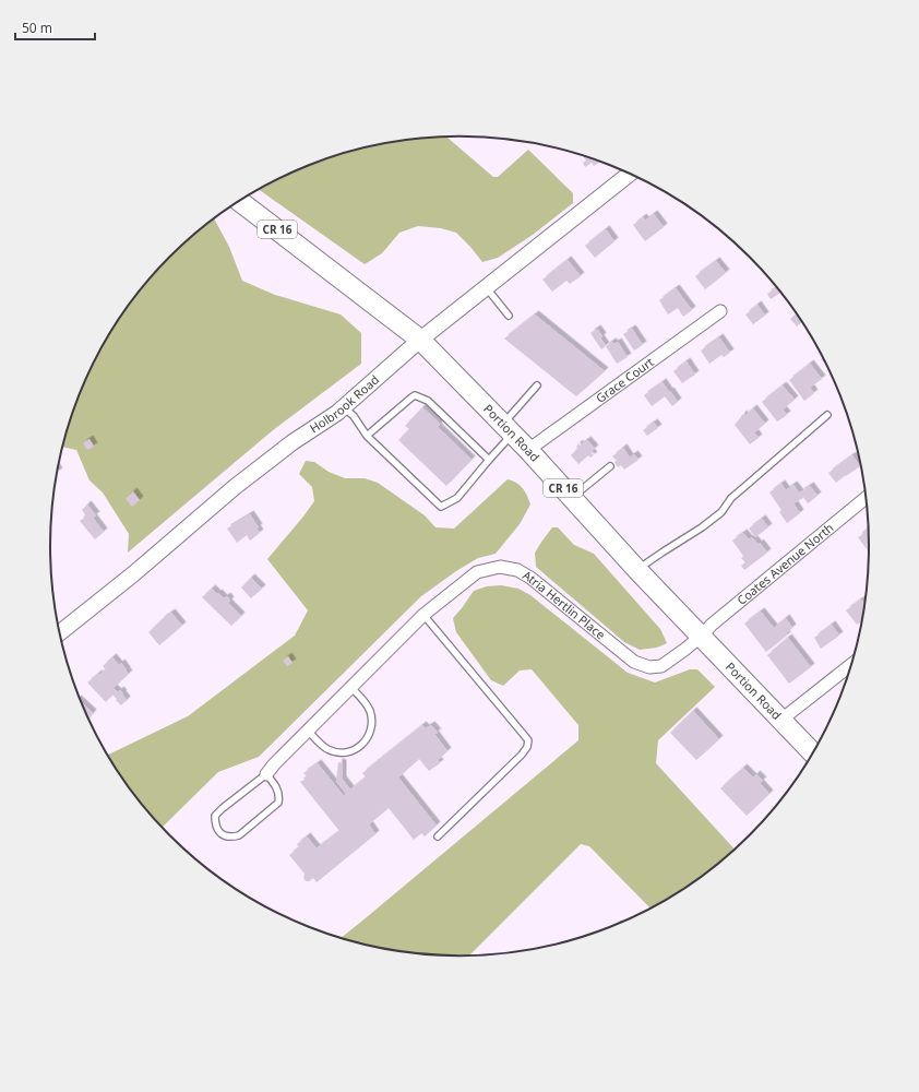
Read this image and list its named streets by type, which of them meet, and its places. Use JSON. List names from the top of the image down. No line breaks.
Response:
{"streets":{"main road":["CR 16","Portion Road"],"street":["Grace Court","Holbrook Road","Coates Avenue North","Atria Hertlin Place"]},"crossings":[["Grace Court","Portion Road"],["Holbrook Road","Portion Road"],["Portion Road","Coates Avenue North"],["Portion Road","Atria Hertlin Place"],["Coates Avenue North","Atria Hertlin Place"]],"scale_bar":"50 m"}
